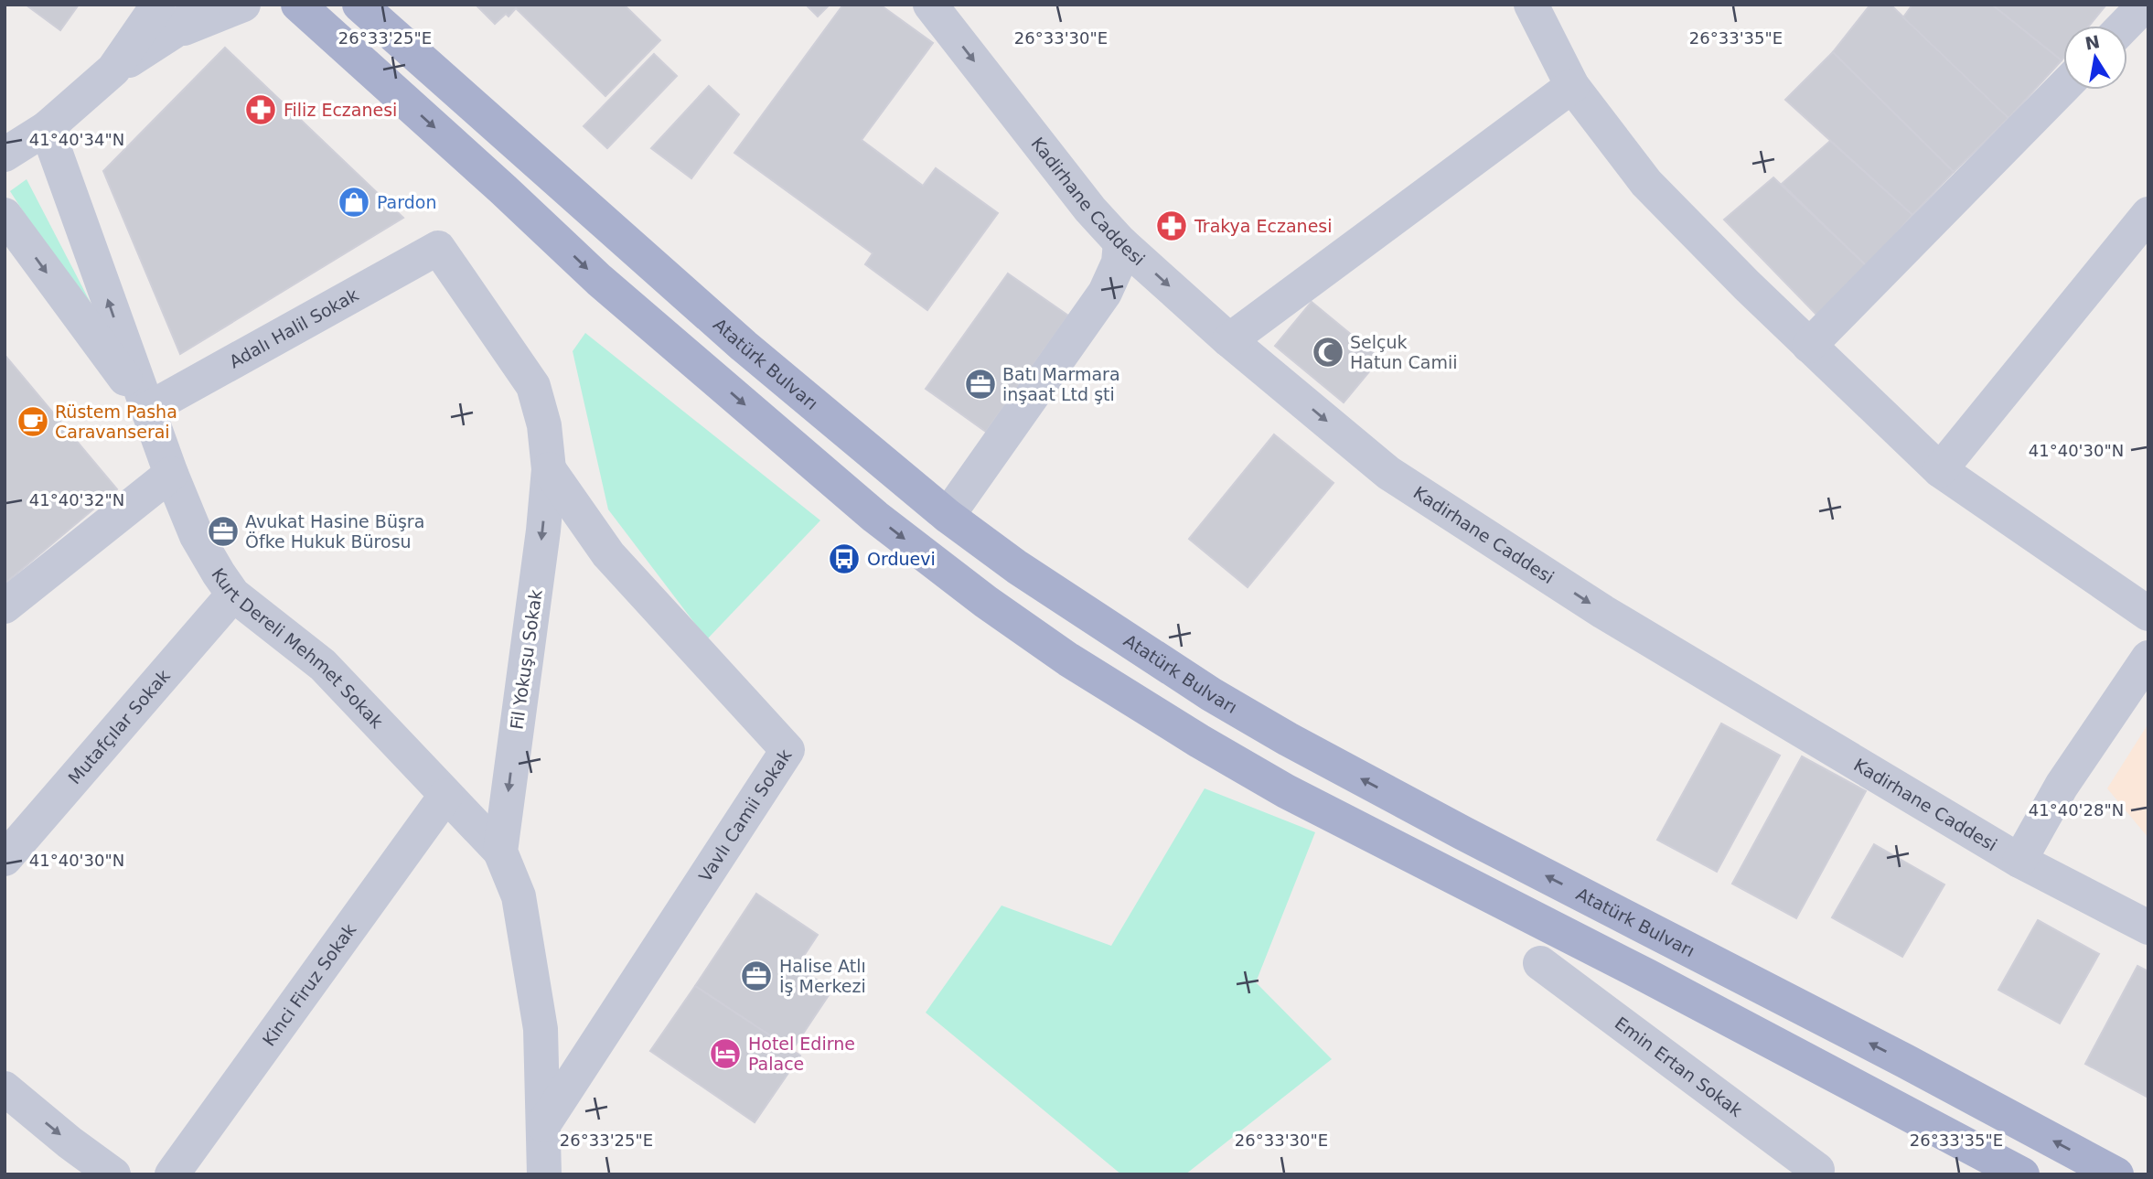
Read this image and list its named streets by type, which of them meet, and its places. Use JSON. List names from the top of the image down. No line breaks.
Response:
{"streets":{"main road":["Atatürk Bulvarı"],"street":["Kadirhane Caddesi","Adalı Halil Sokak","Kurt Dereli Mehmet Sokak","Fil Yokuşu Sokak","Mutafçılar Sokak","Vavlı Camii Sokak","Kinci Firuz Sokak","Emin Ertan Sokak"]},"crossings":[["Adalı Halil Sokak","Kurt Dereli Mehmet Sokak"],["Adalı Halil Sokak","Fil Yokuşu Sokak"],["Kurt Dereli Mehmet Sokak","Fil Yokuşu Sokak"],["Kurt Dereli Mehmet Sokak","Mutafçılar Sokak"],["Kurt Dereli Mehmet Sokak","Kinci Firuz Sokak"],["Fil Yokuşu Sokak","Vavlı Camii Sokak"]],"one_way":["Kadirhane Caddesi","Fil Yokuşu Sokak"],"places":{"pharmacy":["Filiz Eczanesi","Trakya Eczanesi"],"shop":["Pardon"],"mosque":["Selçuk Hatun Camii"],"office":["Batı Marmara inşaat Ltd şti","Avukat Hasine Büşra Öfke Hukuk Bürosu","Halise Atlı İş Merkezi"],"cafe":["Rüstem Pasha Caravanserai"],"bus stop":["Orduevi"],"hotel":["Hotel Edirne Palace"]},"north":"top","coordinates":["26°33'25\"E","26°33'30\"E","26°33'35\"E","41°40'34\"N","41°40'30\"N","41°40'32\"N","41°40'28\"N"]}
